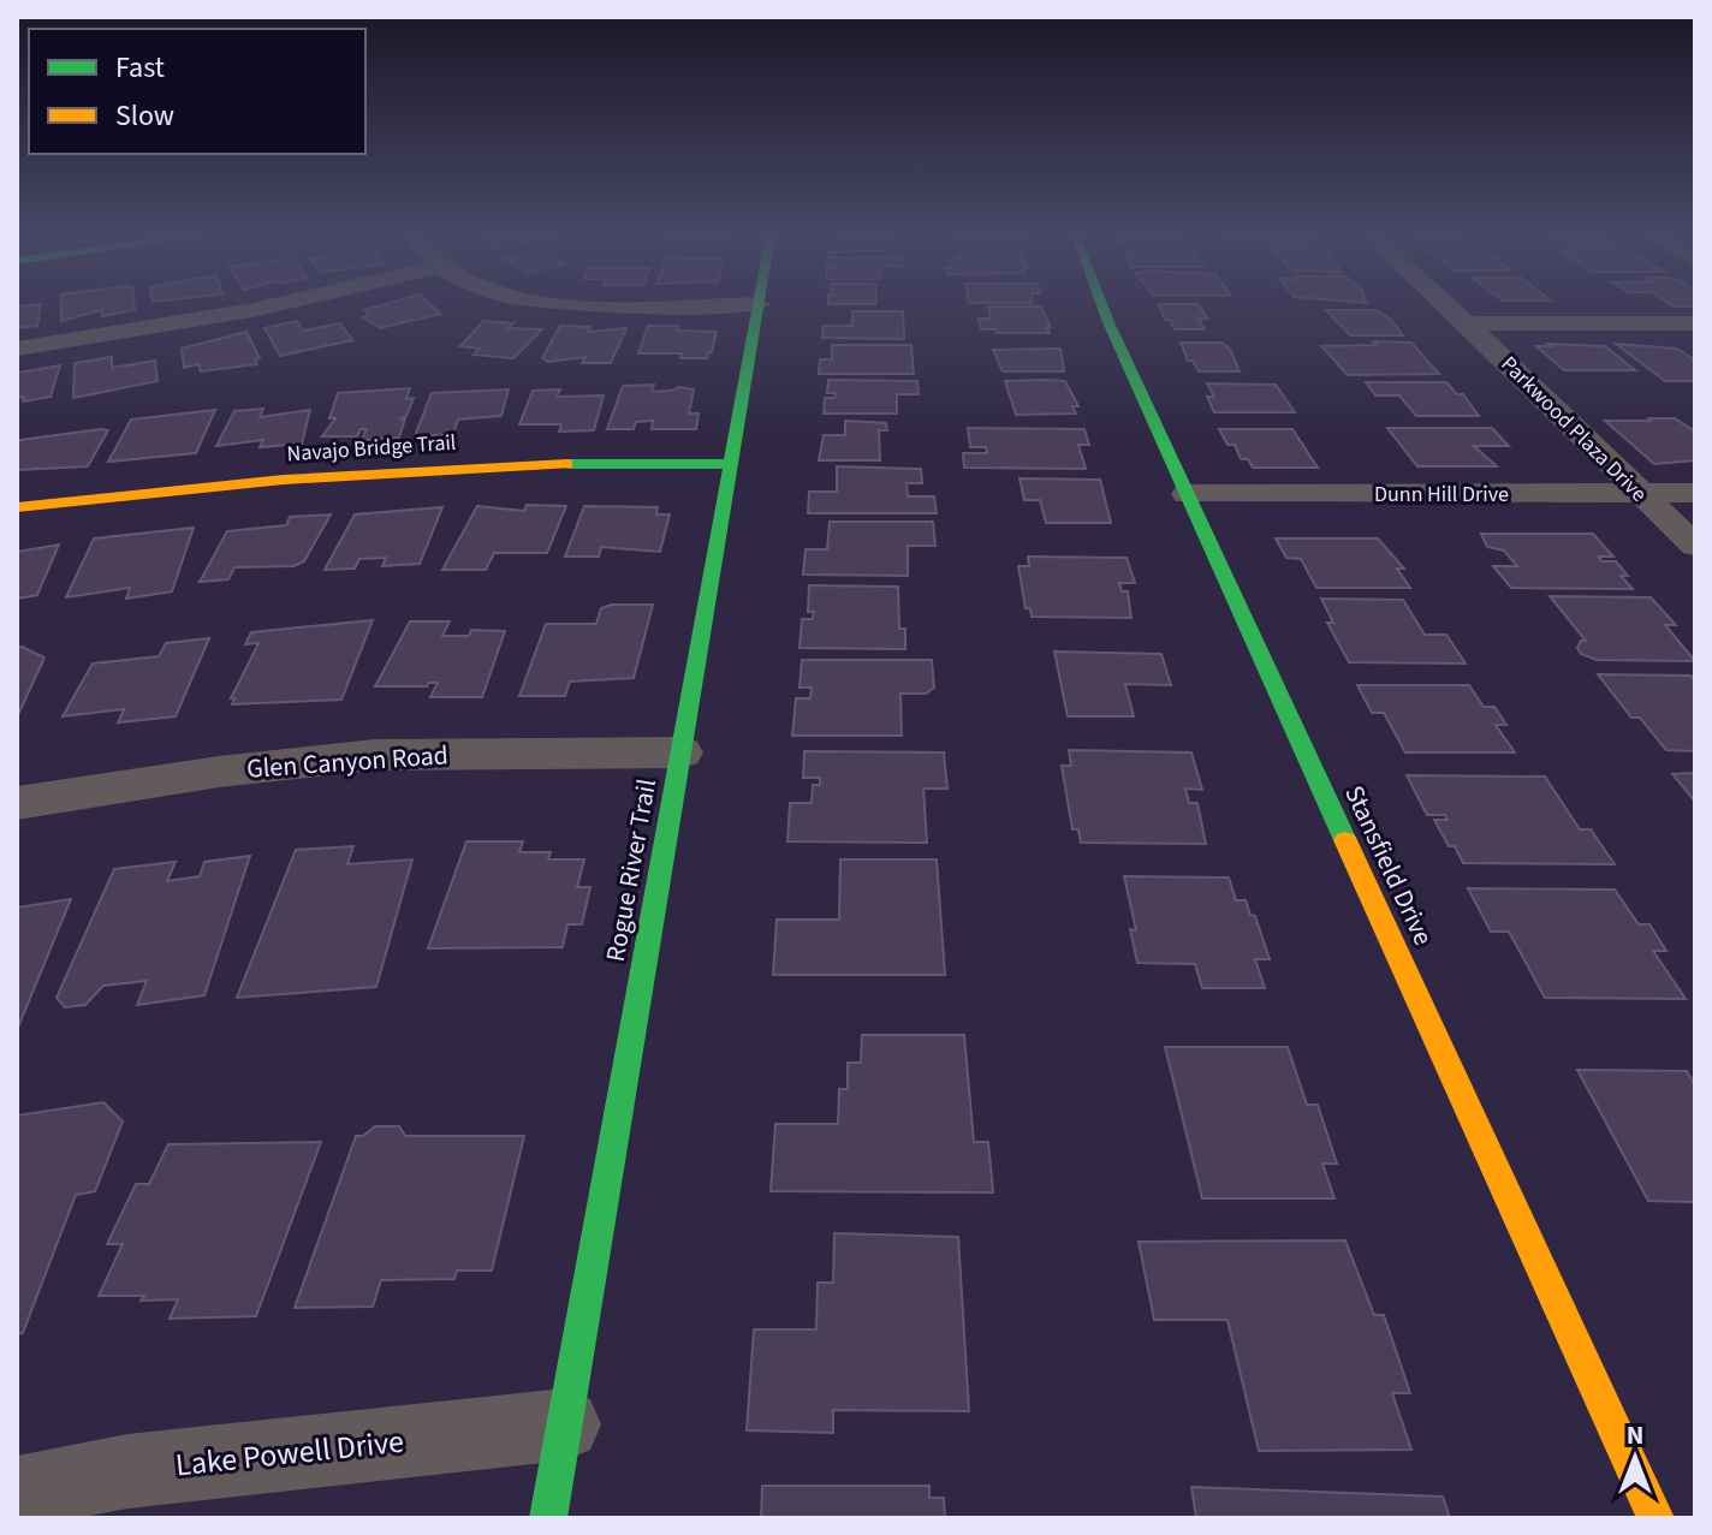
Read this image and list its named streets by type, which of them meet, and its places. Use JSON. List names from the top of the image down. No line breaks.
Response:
{"streets":{"street":["Parkwood Plaza Drive","Navajo Bridge Trail","Dunn Hill Drive","Glen Canyon Road","Stansfield Drive","Rogue River Trail","Lake Powell Drive"]},"crossings":[["Parkwood Plaza Drive","Dunn Hill Drive"],["Navajo Bridge Trail","Rogue River Trail"],["Dunn Hill Drive","Stansfield Drive"],["Glen Canyon Road","Rogue River Trail"],["Rogue River Trail","Lake Powell Drive"]],"legend":["Fast","Slow"],"north":"top"}
